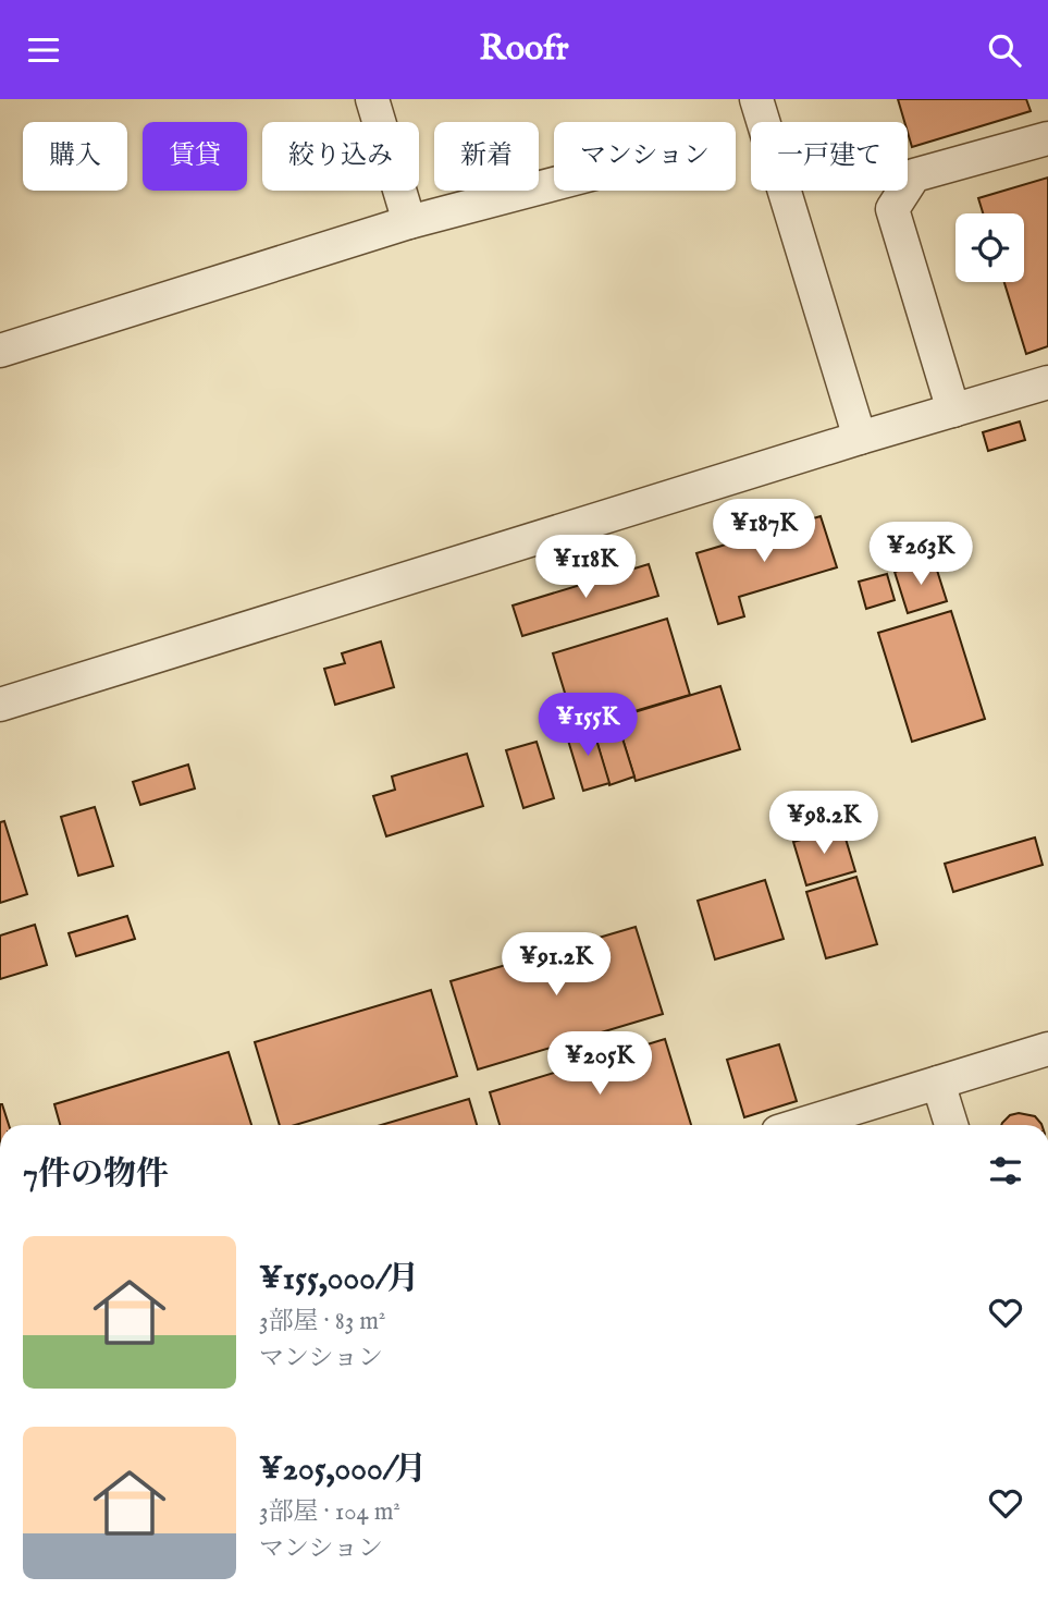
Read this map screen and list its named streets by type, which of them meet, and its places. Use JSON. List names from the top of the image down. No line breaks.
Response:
{"page":{"header":"Roofr","chip":["購入","賃貸","絞り込み","新着","マンション","一戸建て"],"price":["¥187K","¥263K","¥118K","¥155K","¥98.2K","¥91.2K","¥205K"],"heading":"7件の物件","list":[{"name":"¥155,000/月","note":"3部屋 · 83 m² · マンション"},{"name":"¥205,000/月","note":"3部屋 · 104 m² · マンション"}]}}
